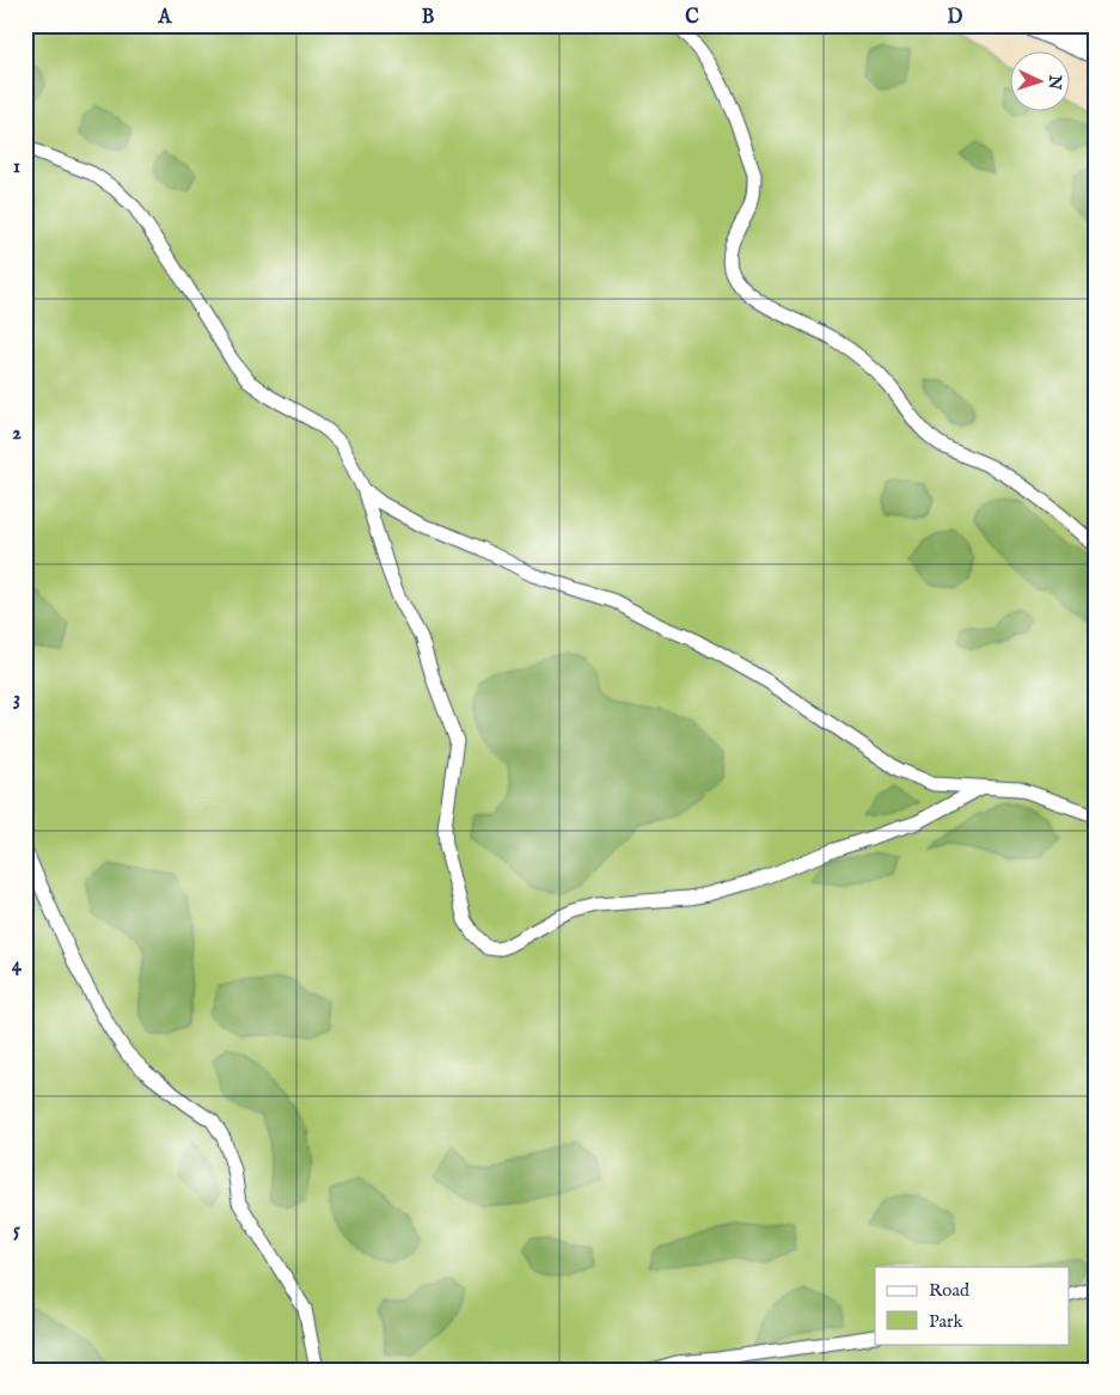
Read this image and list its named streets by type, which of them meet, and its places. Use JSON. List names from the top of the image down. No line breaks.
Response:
{"legend":["Road","Park"],"north":"right","grid":{"columns":["A","B","C","D"],"rows":["1","2","3","4","5"]}}
